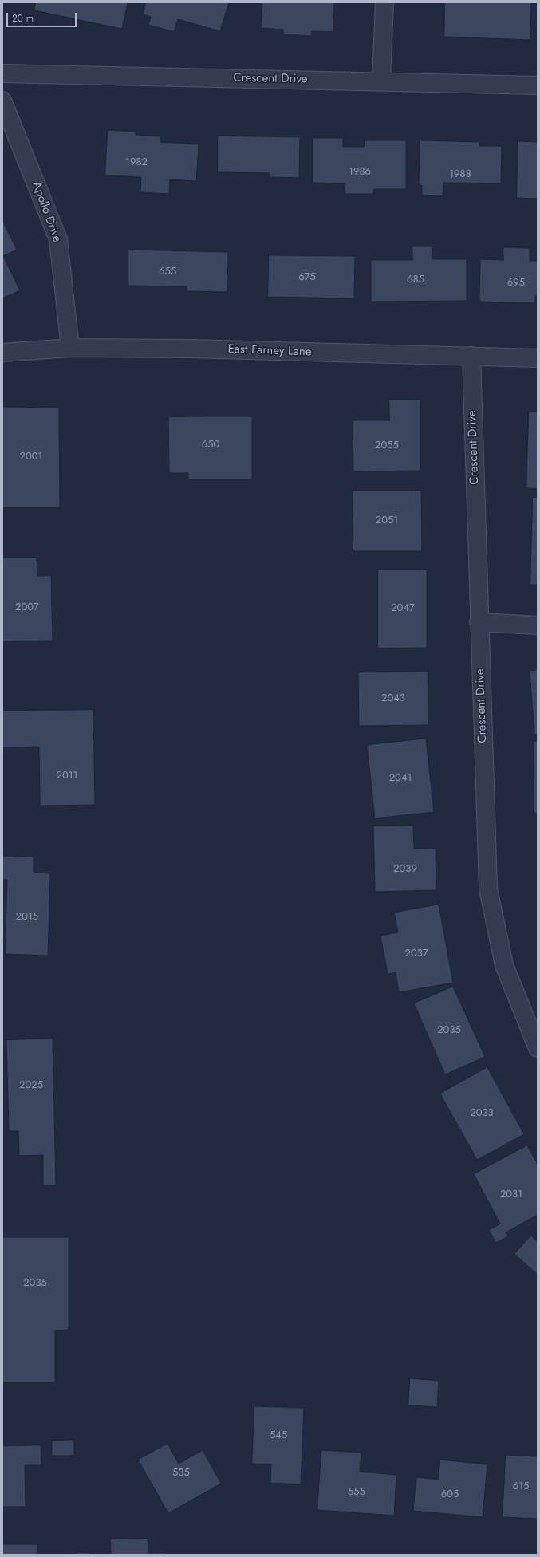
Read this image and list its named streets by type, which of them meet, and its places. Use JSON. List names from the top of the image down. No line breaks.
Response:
{"streets":{"street":["Crescent Drive","Apollo Drive","East Farney Lane"]},"crossings":[["Crescent Drive","East Farney Lane"],["Apollo Drive","East Farney Lane"]],"house_numbers":["1982","1986","1988","655","675","685","695","650","2055","2001","2051","2007","2047","2043","2011","2041","2039","2015","2037","2035","2025","2033","2031","2035","545","535","615","555","605"],"scale_bar":"20 m"}
